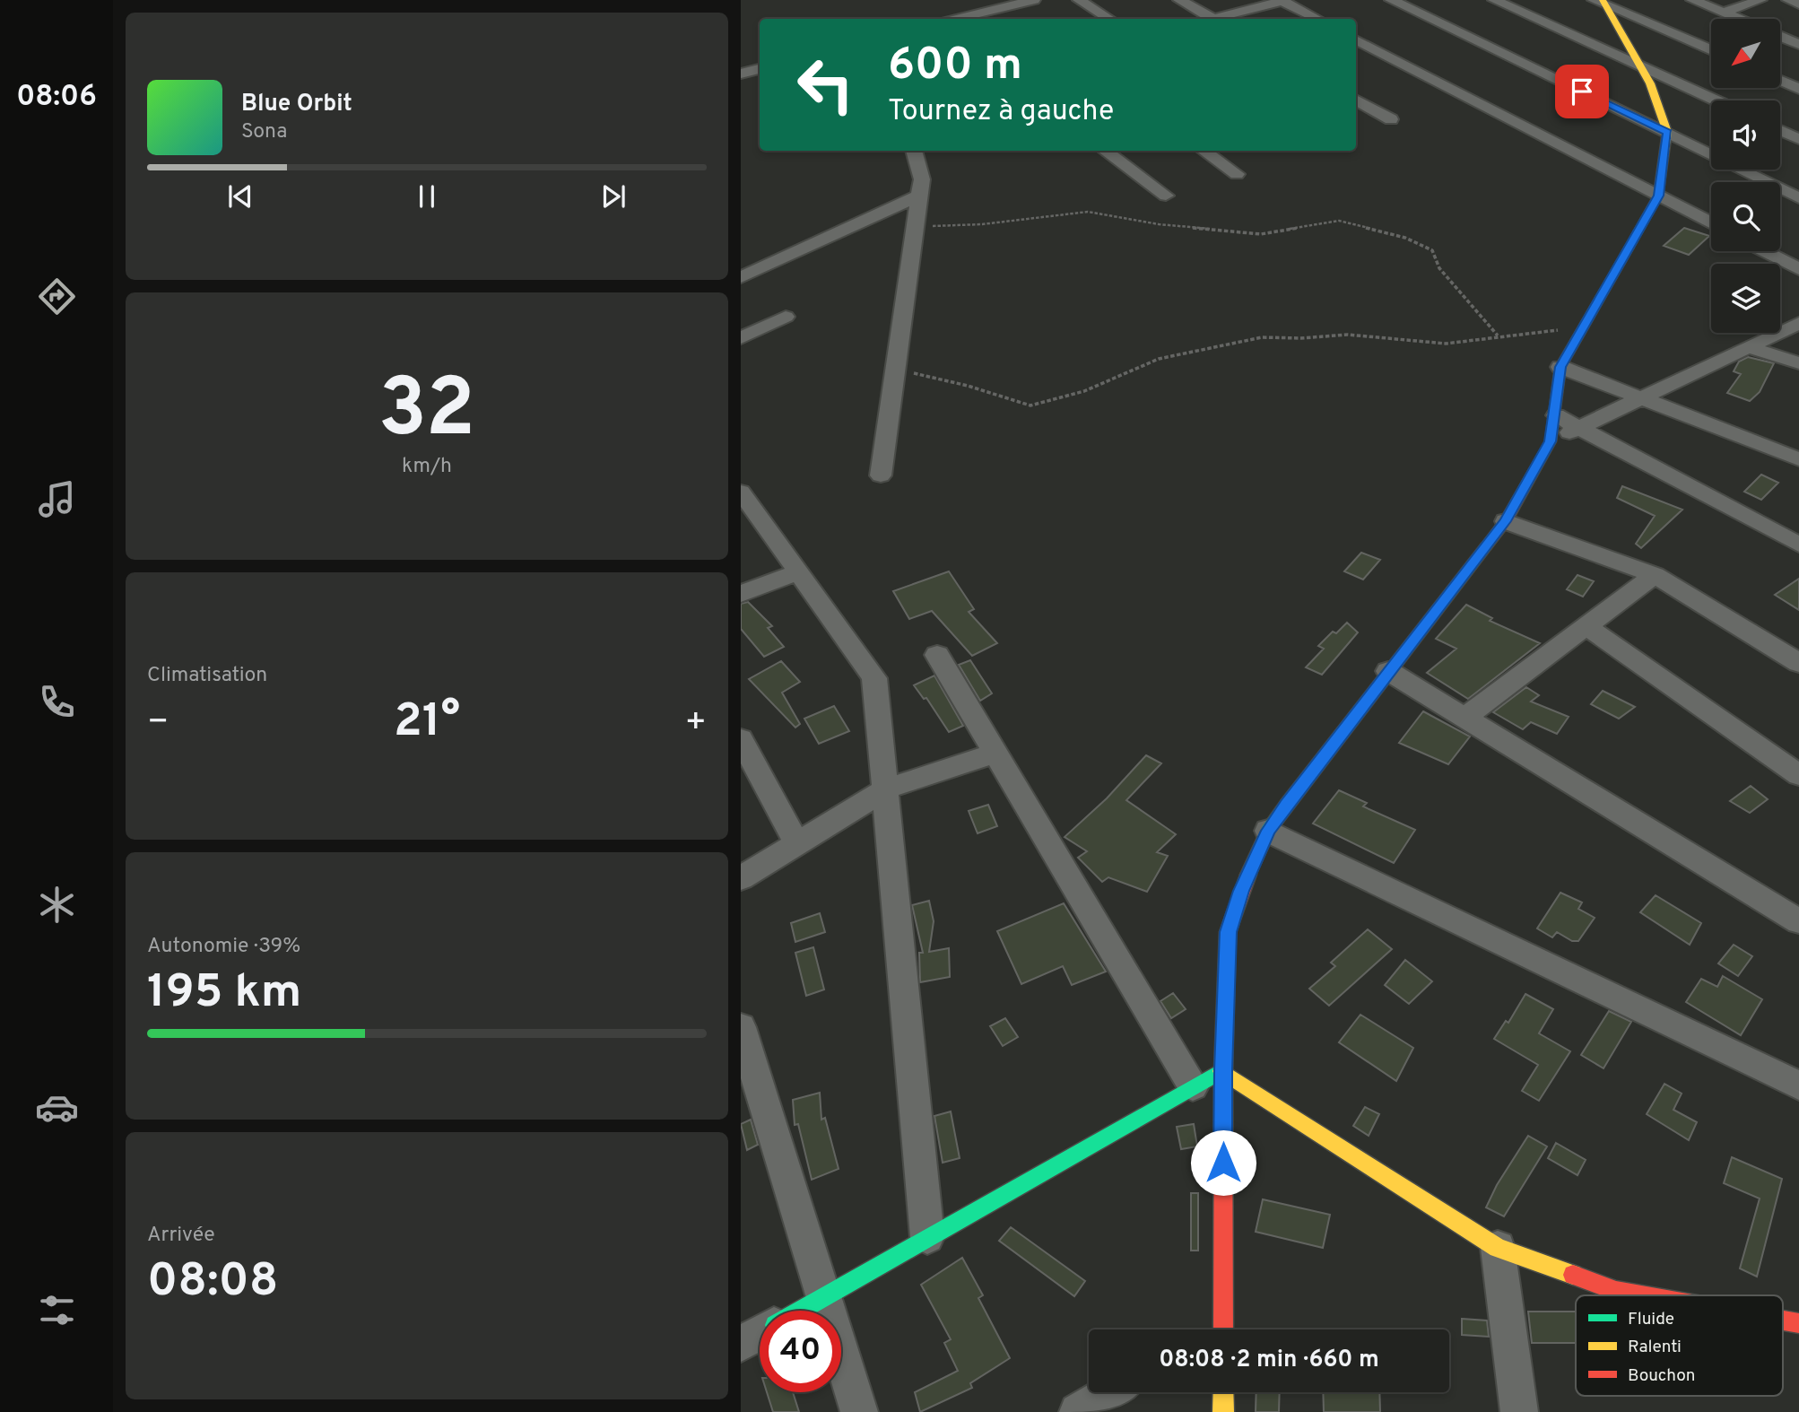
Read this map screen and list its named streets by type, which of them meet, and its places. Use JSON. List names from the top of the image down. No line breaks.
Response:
{"legend":["Fluide","Ralenti","Bouchon"],"north":"bottom left","page":{"tabs":"08:06","turn":["600 m","Tournez à gauche"],"song":["Blue Orbit","Sona"],"tile":[["32","km/h"],"Climatisation",["Autonomie · 39%","195 km"],["Arrivée","08:08"]],"heat":["−","21°","+"],"limit":"40","trip":"08:08 · 2 min · 660 m"}}
